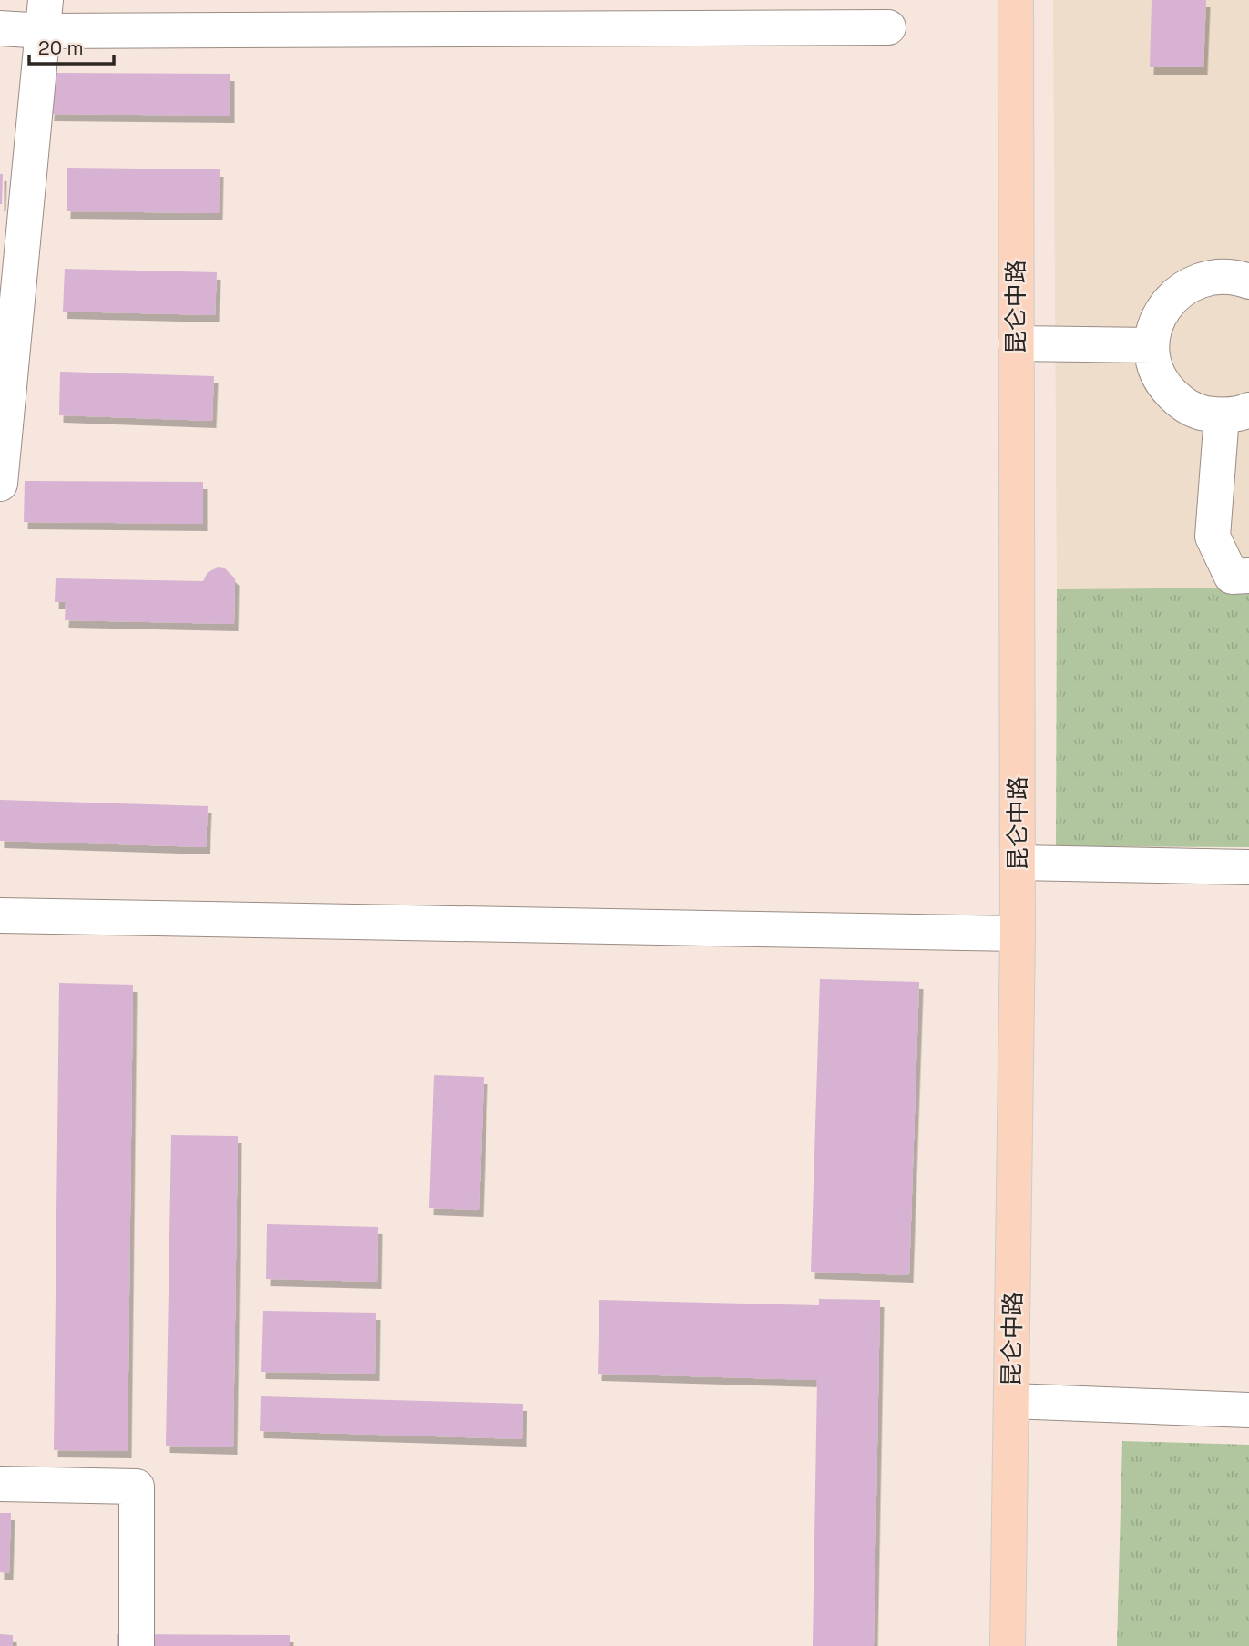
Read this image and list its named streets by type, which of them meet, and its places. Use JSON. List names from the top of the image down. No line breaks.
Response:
{"streets":{"main road":["昆仑中路"]},"scale_bar":"20 m"}
